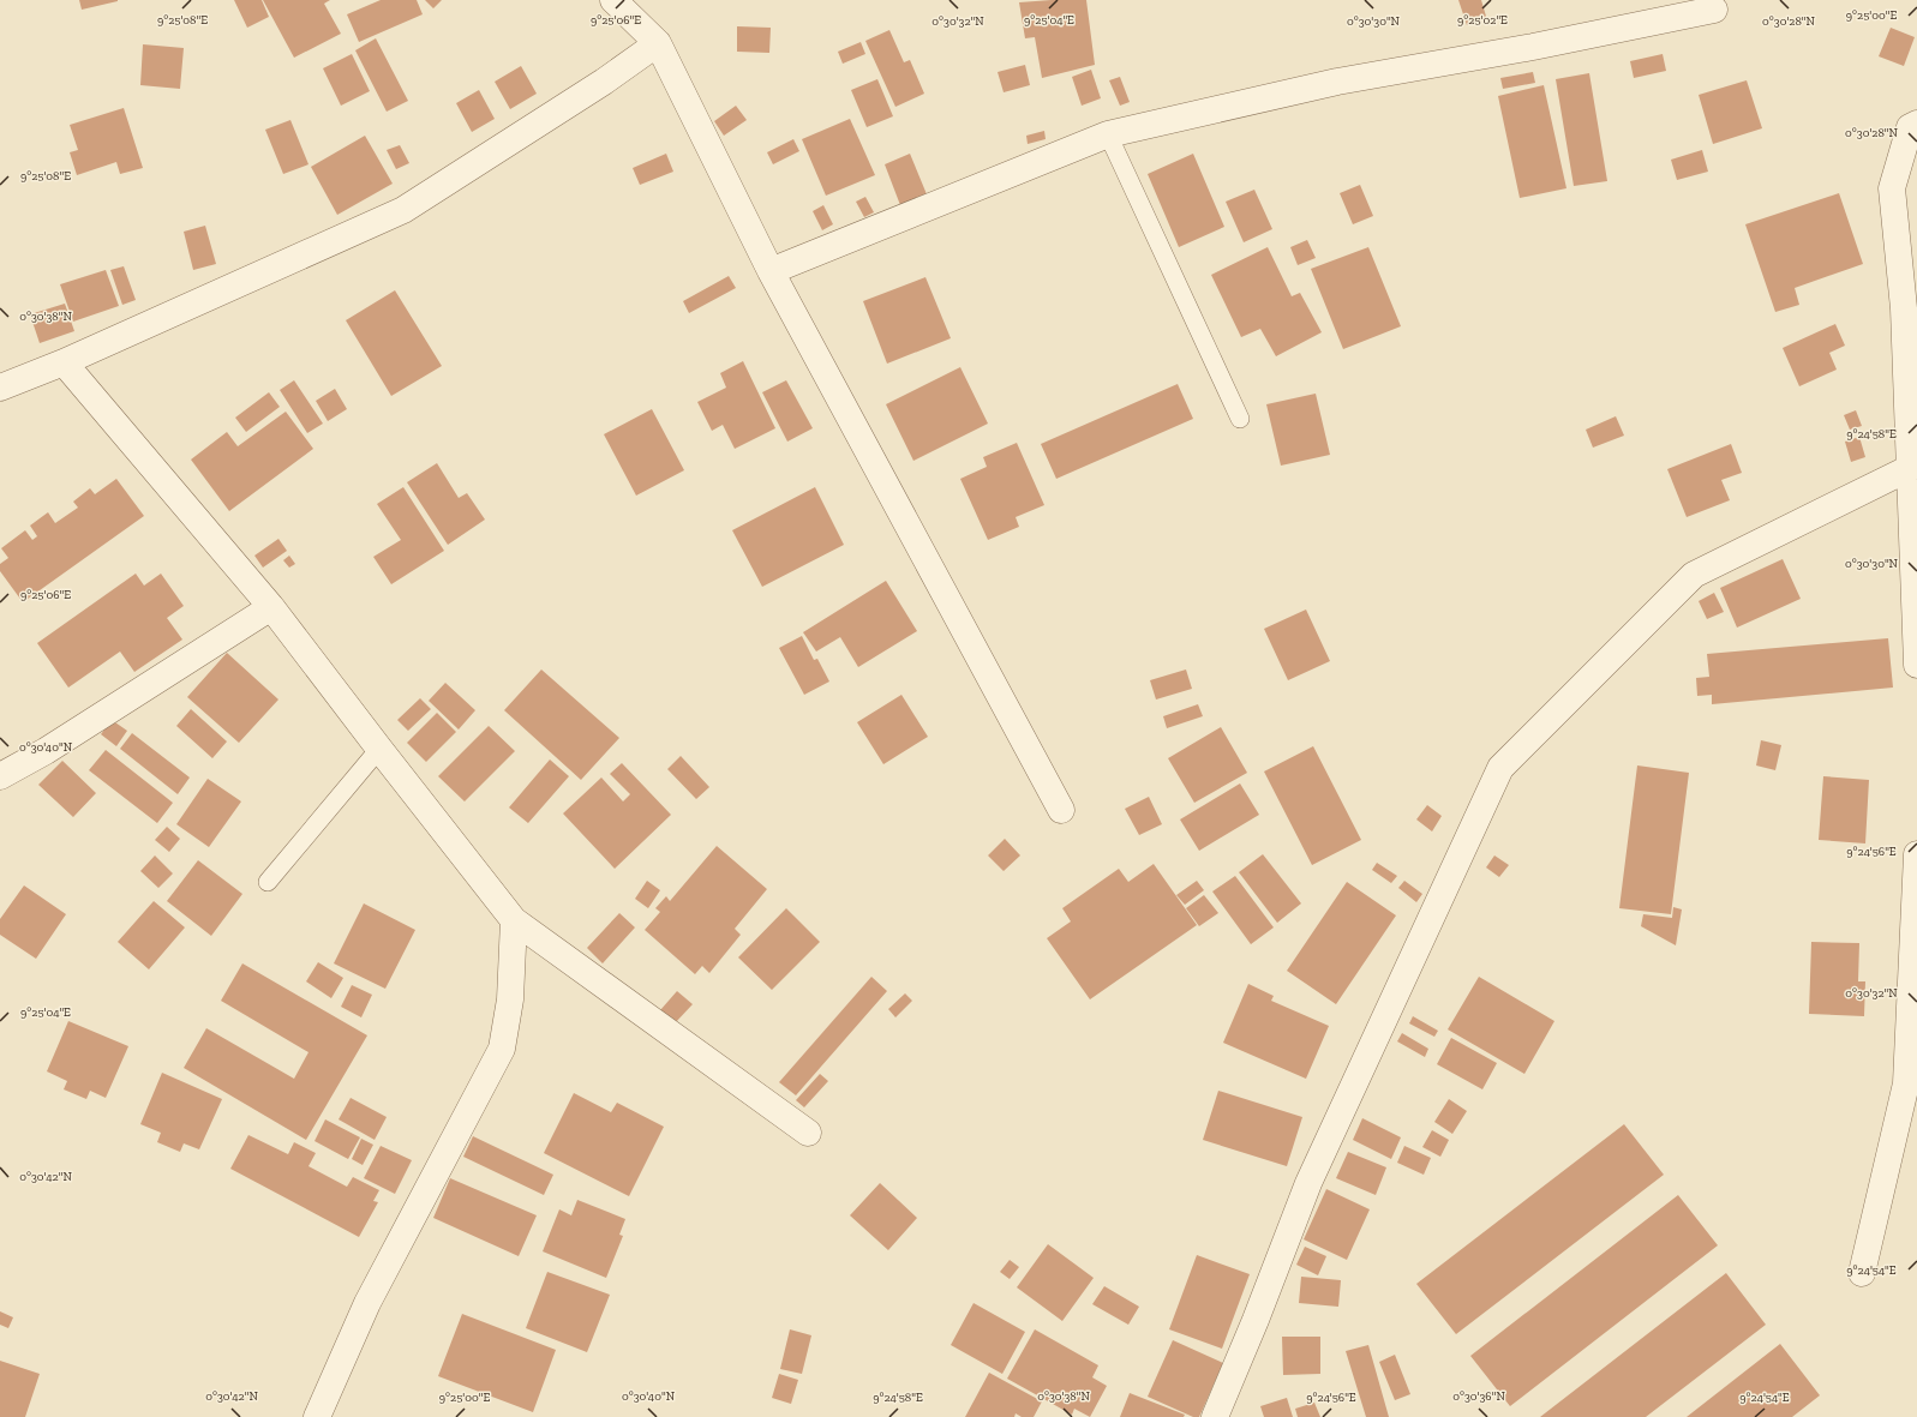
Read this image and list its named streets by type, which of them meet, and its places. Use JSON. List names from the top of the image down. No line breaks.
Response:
{"coordinates":["9°25'00\"E","9°25'08\"E","9°25'06\"E","9°25'04\"E","9°25'02\"E","0°30'32\"N","0°30'30\"N","0°30'28\"N","0°30'38\"N","9°24'58\"E","0°30'40\"N","9°24'56\"E","0°30'42\"N","9°24'54\"E","0°30'36\"N"]}
